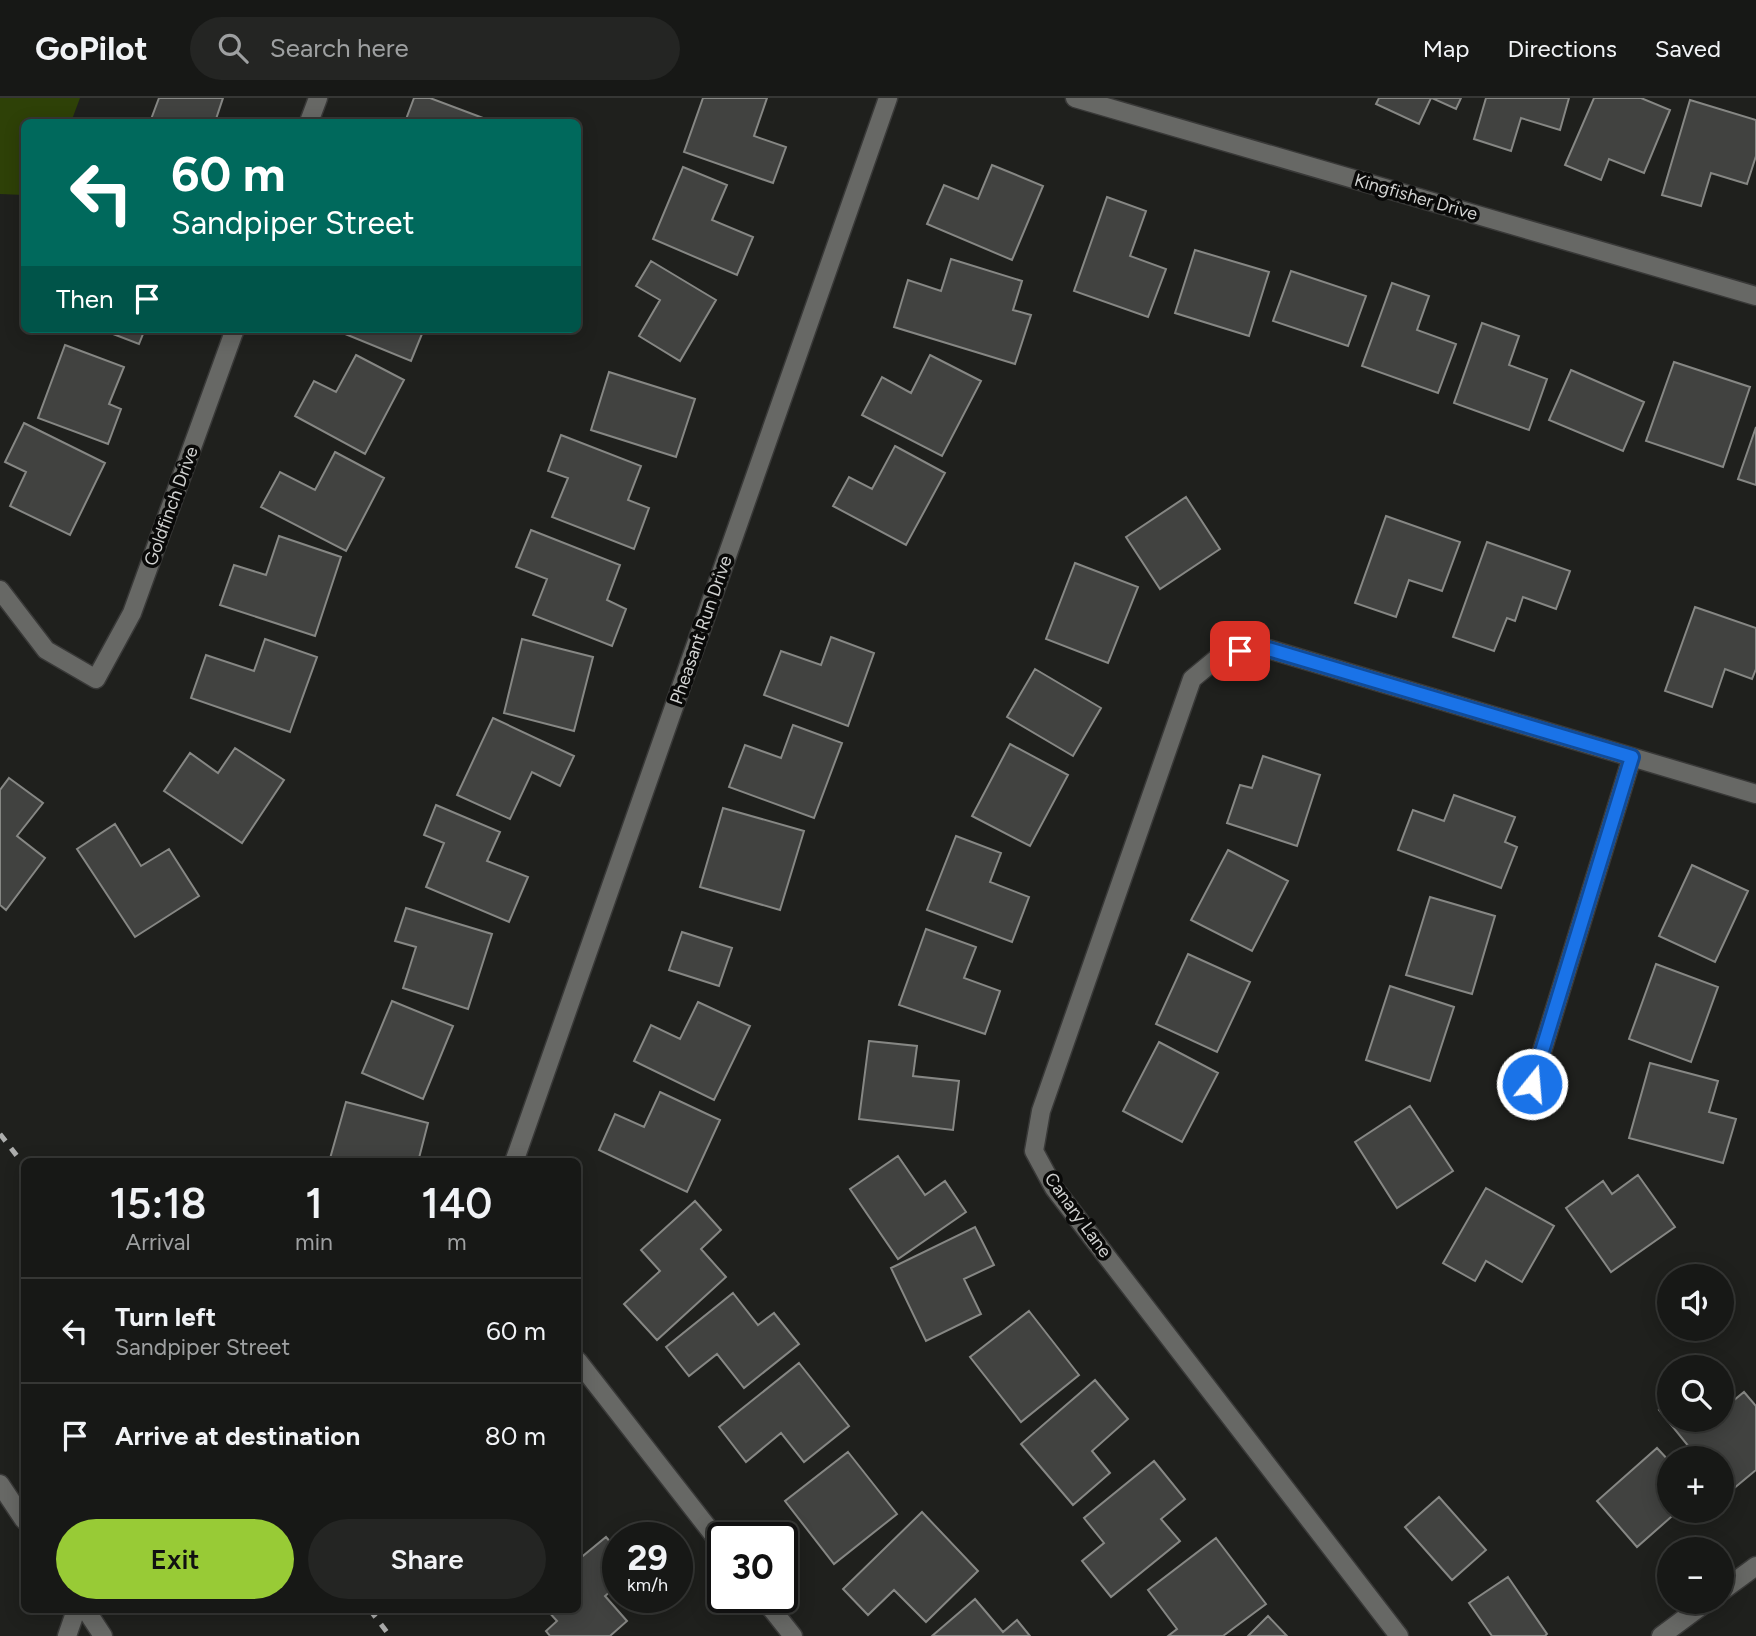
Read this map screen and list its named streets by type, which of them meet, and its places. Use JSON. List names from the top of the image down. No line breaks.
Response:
{"streets":{"street":["Kingfisher Drive","Goldfinch Drive","Pheasant Run Drive","Canary Lane"]},"page":{"header":"GoPilot","search":"Search here","nav":["Map","Directions","Saved"],"turn":["60 m","Sandpiper Street"],"then":"Then","eta":["15:18","Arrival","1","min","140","m"],"map_buttons":["+","−"],"list":[{"name":"Turn left","note":"Sandpiper Street","value":"60 m"},{"name":"Arrive at destination","value":"80 m"}],"buttons":["Exit","Share"],"speed":"29 km/h","limit":"30"}}
